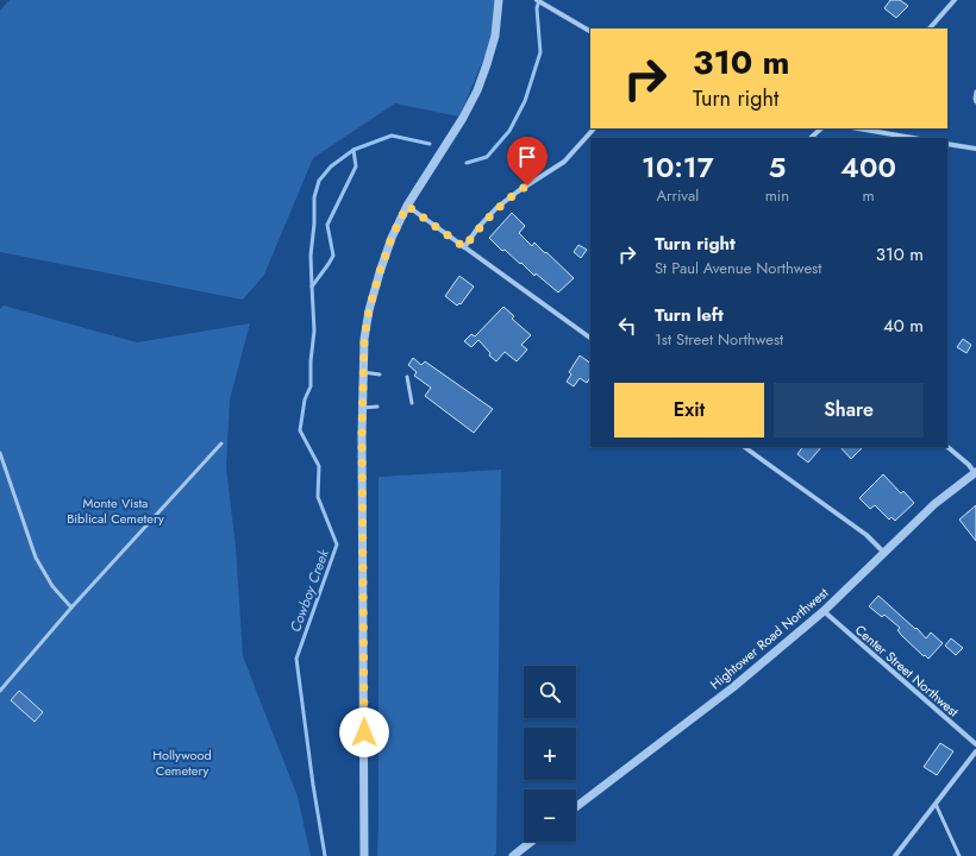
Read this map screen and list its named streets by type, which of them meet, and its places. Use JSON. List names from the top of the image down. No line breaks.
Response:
{"streets":{"street":["Hightower Road Northwest","Center Street Northwest"]},"crossings":[["Hightower Road Northwest","Center Street Northwest"]],"water":["Cowboy Creek"],"parks":["Monte Vista Biblical Cemetery","Hollywood Cemetery"],"page":{"turn":["310 m","Turn right"],"eta":["10:17","Arrival","5","min","400","m"],"list":[{"name":"Turn right","note":"St Paul Avenue Northwest","value":"310 m"},{"name":"Turn left","note":"1st Street Northwest","value":"40 m"}],"buttons":["Exit","Share"],"map_buttons":["+","−"]}}
